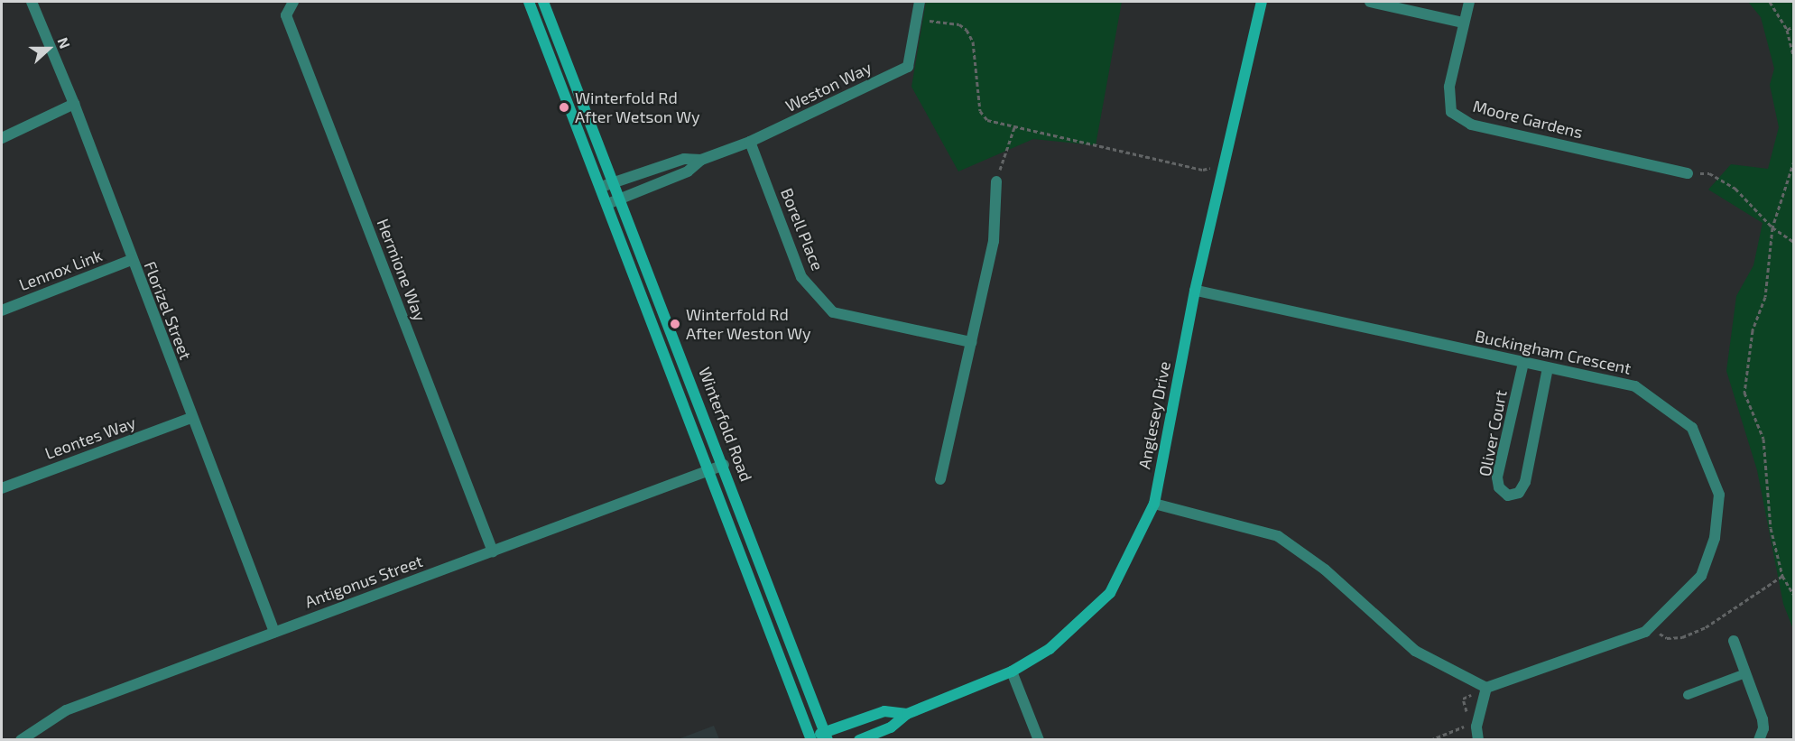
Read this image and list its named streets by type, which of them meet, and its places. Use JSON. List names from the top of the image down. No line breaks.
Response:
{"streets":{"main road":["Anglesey Drive","Winterfold Road"],"street":["Weston Way","Moore Gardens","Borell Place","Lennox Link","Hermione Way","Florizel Street","Buckingham Crescent","Oliver Court","Leontes Way","Antigonus Street"]},"crossings":[["Weston Way","Borell Place"],["Weston Way","Winterfold Road"],["Lennox Link","Florizel Street"],["Hermione Way","Antigonus Street"],["Florizel Street","Leontes Way"],["Florizel Street","Antigonus Street"],["Buckingham Crescent","Anglesey Drive"],["Buckingham Crescent","Oliver Court"],["Anglesey Drive","Winterfold Road"],["Winterfold Road","Antigonus Street"]],"places":["Winterfold Rd After Wetson Wy","Winterfold Rd After Weston Wy"],"north":"right"}
